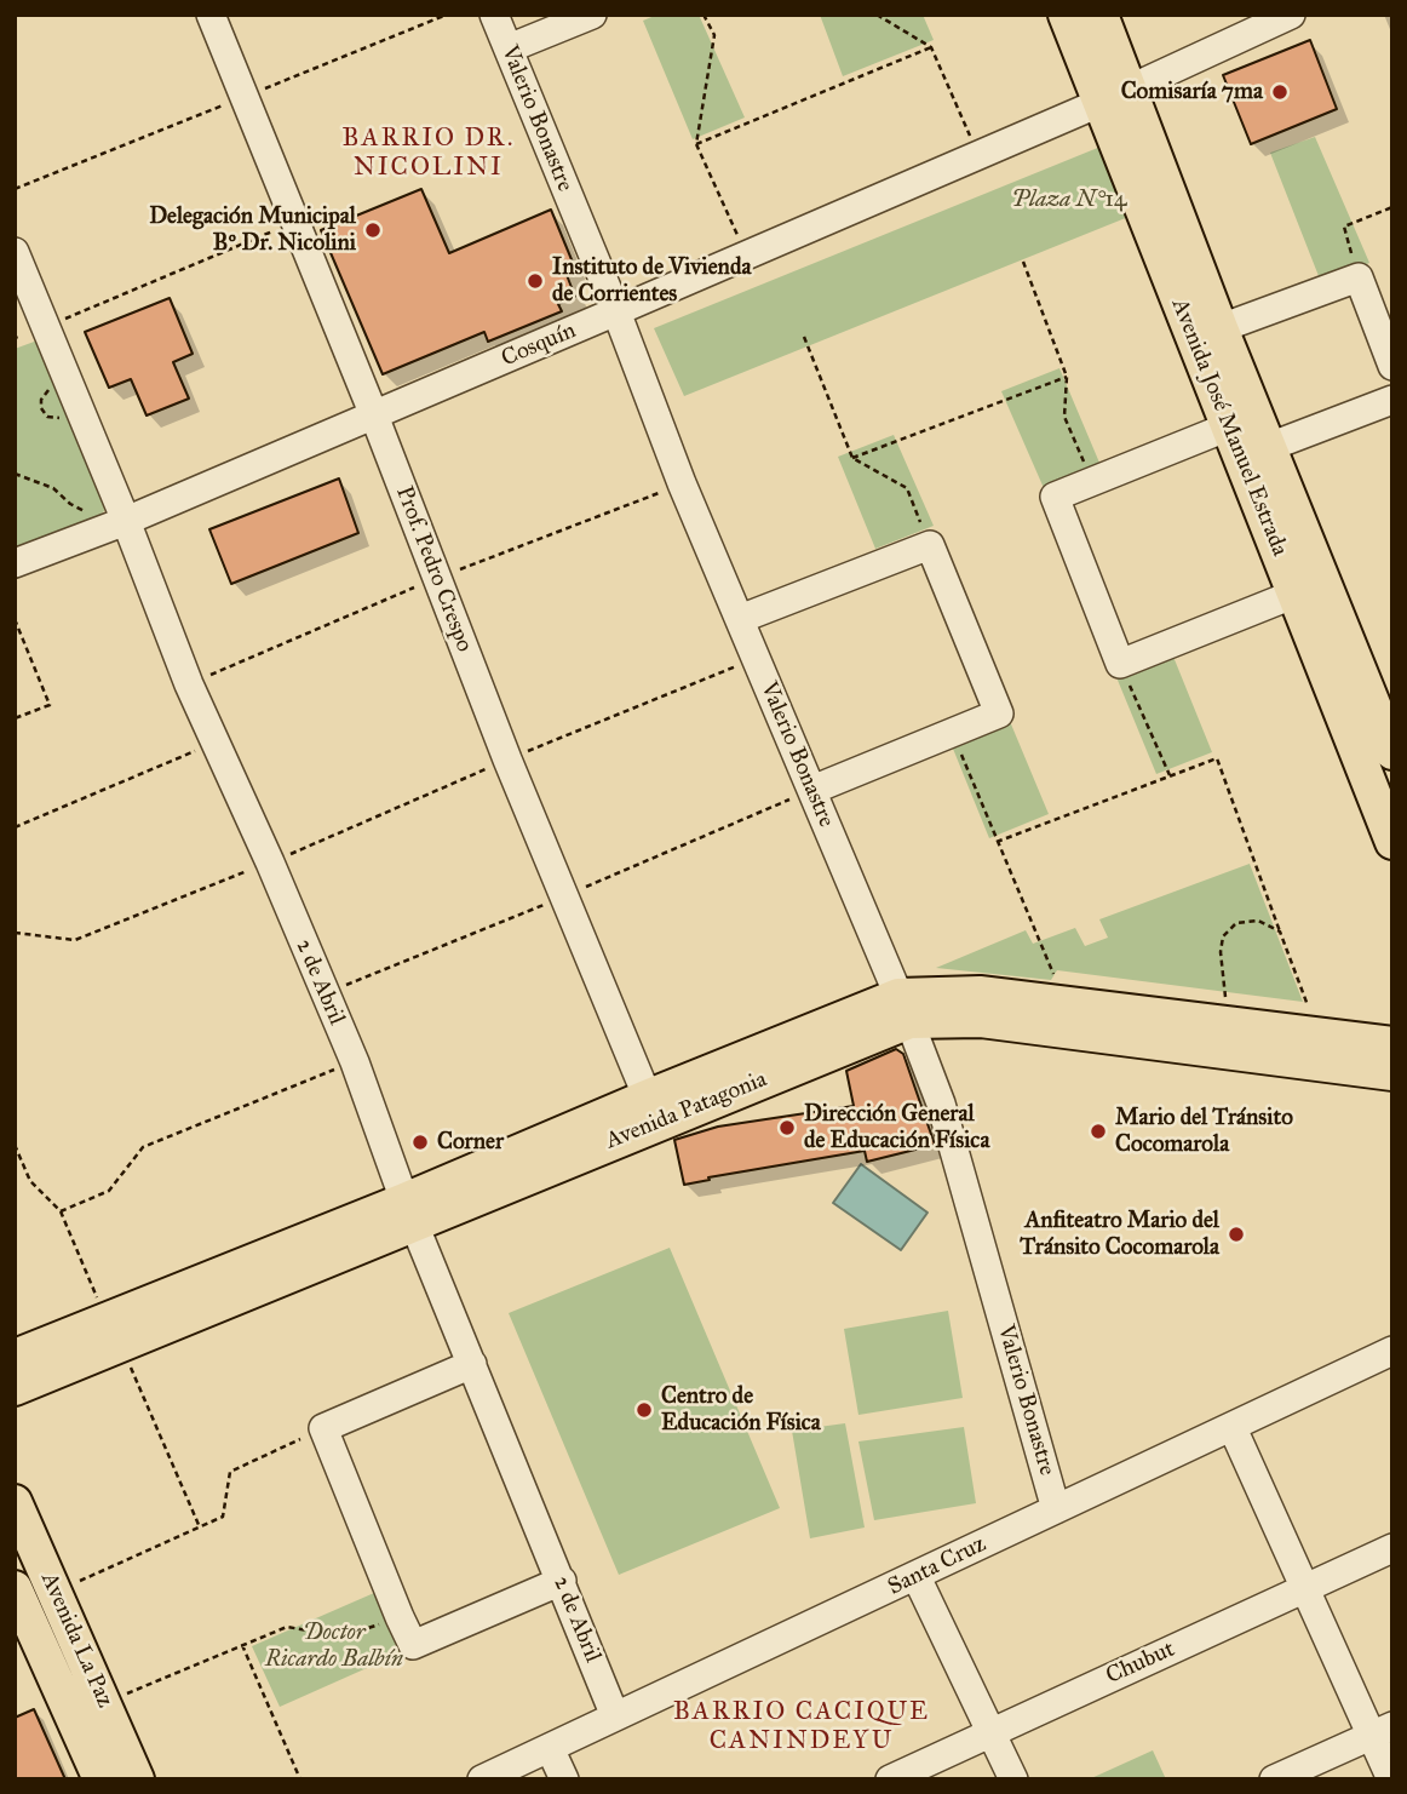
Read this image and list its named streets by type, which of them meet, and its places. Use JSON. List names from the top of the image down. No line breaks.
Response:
{"streets":{"main road":["Avenida José Manuel Estrada","Avenida Patagonia","Avenida La Paz"],"street":["Valerio Bonastre","Cosquín","Prof. Pedro Crespo","2 de Abril","Santa Cruz","Chubut"]},"crossings":[["Valerio Bonastre","Cosquín"],["Valerio Bonastre","Avenida Patagonia"],["Valerio Bonastre","Santa Cruz"],["Cosquín","Avenida José Manuel Estrada"],["Cosquín","Prof. Pedro Crespo"],["Cosquín","2 de Abril"],["Prof. Pedro Crespo","Avenida Patagonia"],["2 de Abril","Avenida Patagonia"],["2 de Abril","Santa Cruz"]],"districts":["BARRIO DR. NICOLINI","BARRIO CACIQUE CANINDEYU"],"parks":["Plaza N°14","Doctor Ricardo Balbín"],"places":["Comisaría 7ma","Delegación Municipal Bº Dr. Nicolini","Instituto de Vivienda de Corrientes","Dirección General de Educación Física","Mario del Tránsito Cocomarola","Corner","Anfiteatro Mario del Tránsito Cocomarola","Centro de Educación Física"]}
